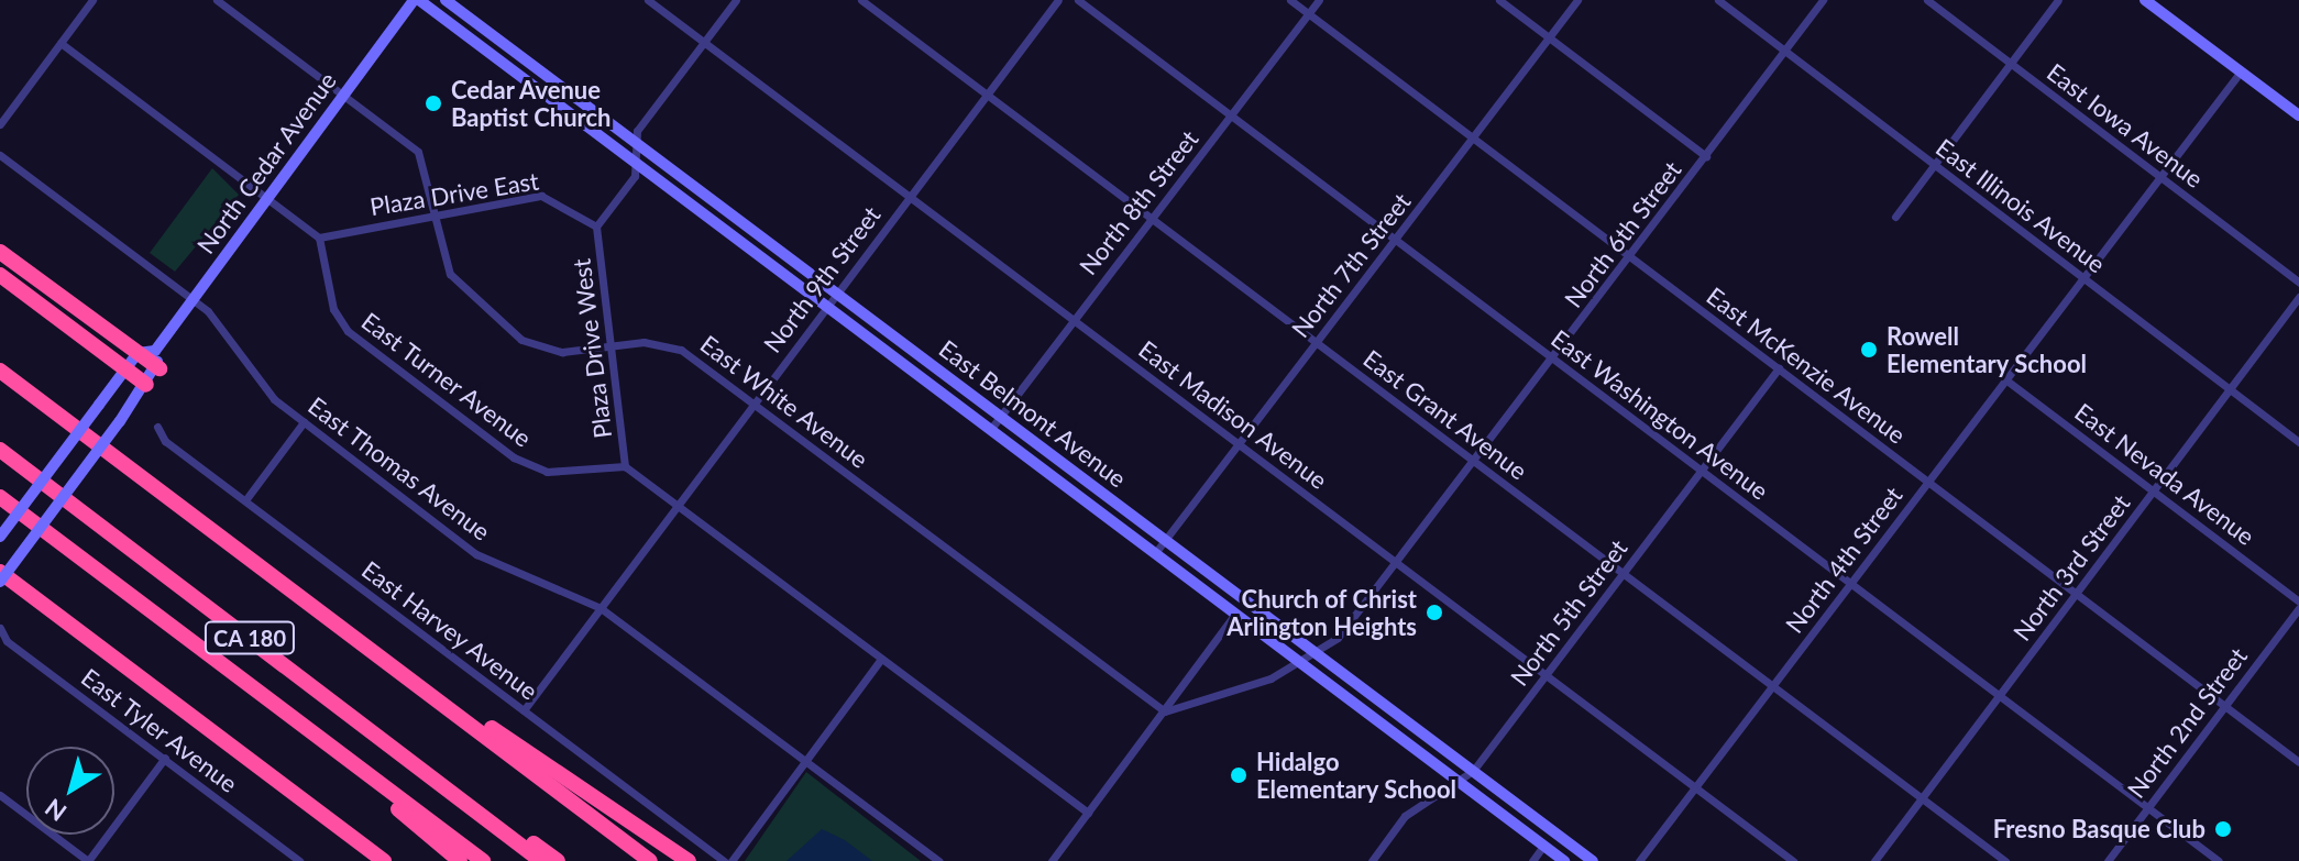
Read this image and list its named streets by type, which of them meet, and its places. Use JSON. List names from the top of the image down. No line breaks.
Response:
{"streets":{"highway":["CA 180"],"main road":["North Cedar Avenue","East Belmont Avenue"],"street":["East Iowa Avenue","Plaza Drive East","North 8th Street","East Illinois Avenue","North 6th Street","North 7th Street","North 9th Street","Plaza Drive West","East McKenzie Avenue","East Turner Avenue","East White Avenue","East Madison Avenue","East Grant Avenue","East Washington Avenue","East Thomas Avenue","East Nevada Avenue","North 4th Street","North 3rd Street","North 5th Street","East Harvey Avenue","North 2nd Street","East Tyler Avenue"]},"crossings":[["East Iowa Avenue","North 4th Street"],["North Cedar Avenue","East White Avenue"],["North Cedar Avenue","East Belmont Avenue"],["North Cedar Avenue","East Thomas Avenue"],["Plaza Drive East","Plaza Drive West"],["Plaza Drive East","East Turner Avenue"],["Plaza Drive East","East White Avenue"],["North 8th Street","East McKenzie Avenue"],["North 8th Street","East Belmont Avenue"],["North 8th Street","East Madison Avenue"],["North 8th Street","East Grant Avenue"],["North 8th Street","East Washington Avenue"],["East Illinois Avenue","North 6th Street"],["East Illinois Avenue","North 4th Street"],["East Illinois Avenue","North 3rd Street"],["North 6th Street","East McKenzie Avenue"],["North 6th Street","East Belmont Avenue"],["North 6th Street","East Madison Avenue"],["North 6th Street","East Grant Avenue"],["North 6th Street","East Washington Avenue"],["North 7th Street","East McKenzie Avenue"],["North 7th Street","East Belmont Avenue"],["North 7th Street","East Madison Avenue"],["North 7th Street","East Grant Avenue"],["North 7th Street","East Washington Avenue"],["North 9th Street","East White Avenue"],["North 9th Street","East Belmont Avenue"],["North 9th Street","East Madison Avenue"],["North 9th Street","East Grant Avenue"],["North 9th Street","East Thomas Avenue"],["North 9th Street","East Harvey Avenue"],["Plaza Drive West","East Turner Avenue"],["Plaza Drive West","East White Avenue"],["East McKenzie Avenue","North 4th Street"],["East McKenzie Avenue","North 3rd Street"],["East McKenzie Avenue","North 5th Street"],["East McKenzie Avenue","North 2nd Street"],["East Belmont Avenue","North 5th Street"],["East Madison Avenue","North 4th Street"],["East Madison Avenue","North 5th Street"],["East Grant Avenue","North 4th Street"],["East Grant Avenue","North 3rd Street"],["East Grant Avenue","North 5th Street"],["East Washington Avenue","North 4th Street"],["East Washington Avenue","North 3rd Street"],["East Washington Avenue","North 5th Street"],["East Washington Avenue","North 2nd Street"],["East Nevada Avenue","North 4th Street"],["East Nevada Avenue","North 3rd Street"]],"places":["Cedar Avenue Baptist Church","Rowell Elementary School","Church of Christ Arlington Heights","Hidalgo Elementary School","Fresno Basque Club"],"north":"bottom left"}
